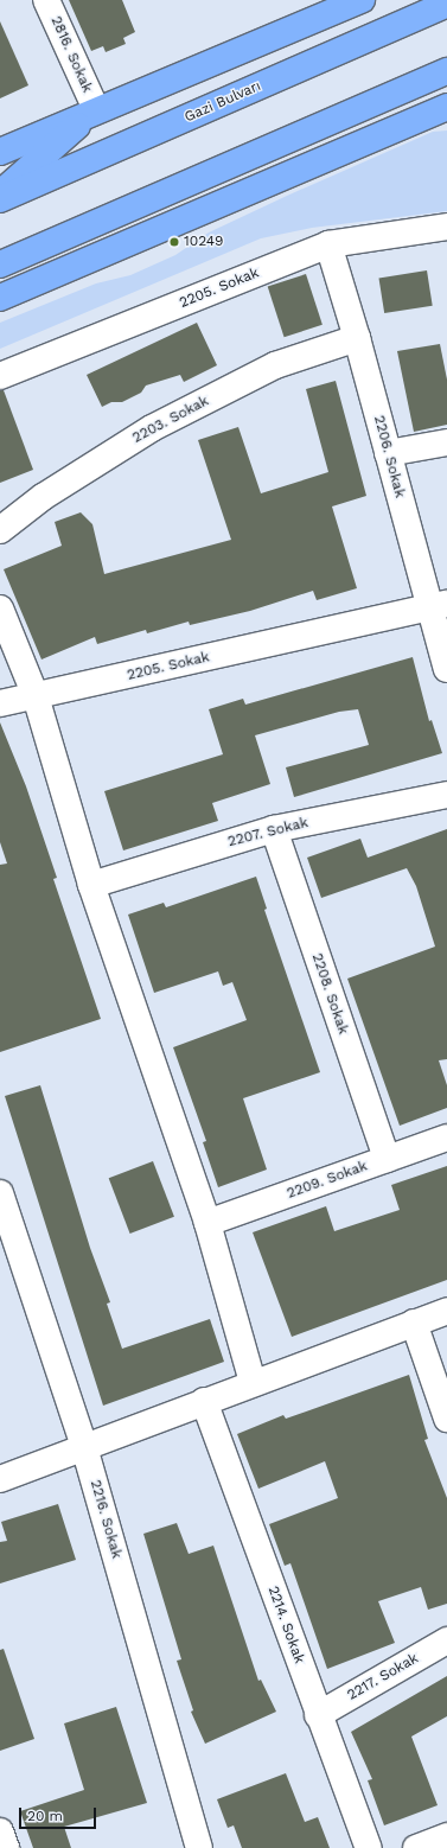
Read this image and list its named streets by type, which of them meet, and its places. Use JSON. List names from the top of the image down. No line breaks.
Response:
{"streets":{"highway":["Gazi Bulvarı"],"street":["2816. Sokak","2205. Sokak","2203. Sokak","2206. Sokak","2207. Sokak","2208. Sokak","2209. Sokak","2216. Sokak","2214. Sokak","2217. Sokak"]},"crossings":[["2205. Sokak","2206. Sokak"],["2203. Sokak","2206. Sokak"],["2207. Sokak","2208. Sokak"],["2208. Sokak","2209. Sokak"],["2214. Sokak","2217. Sokak"]],"places":["10249"],"scale_bar":"20 m"}
